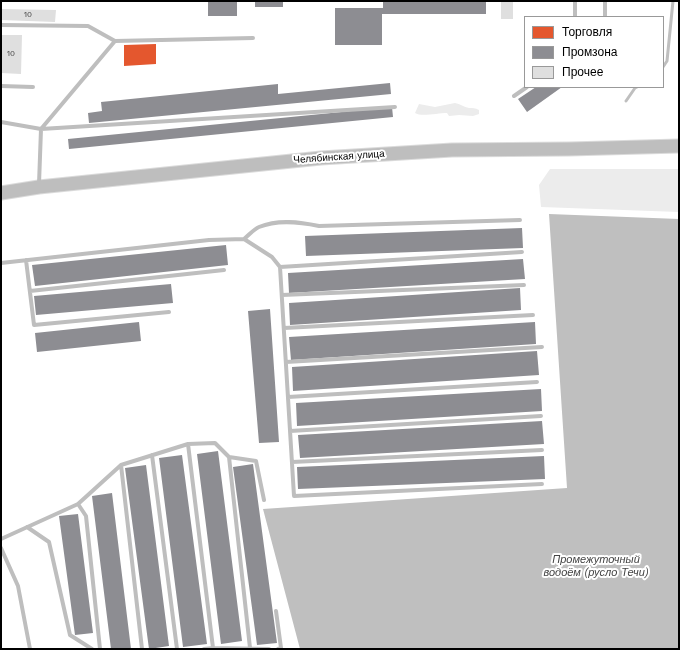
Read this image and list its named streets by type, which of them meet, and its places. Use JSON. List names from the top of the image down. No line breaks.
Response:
{"streets":{"main road":["Челябинская улица"]},"water":["Промежуточный водоём (русло Течи)"],"house_numbers":["10","10"],"legend":["Торговля","Промзона","Прочее"]}
